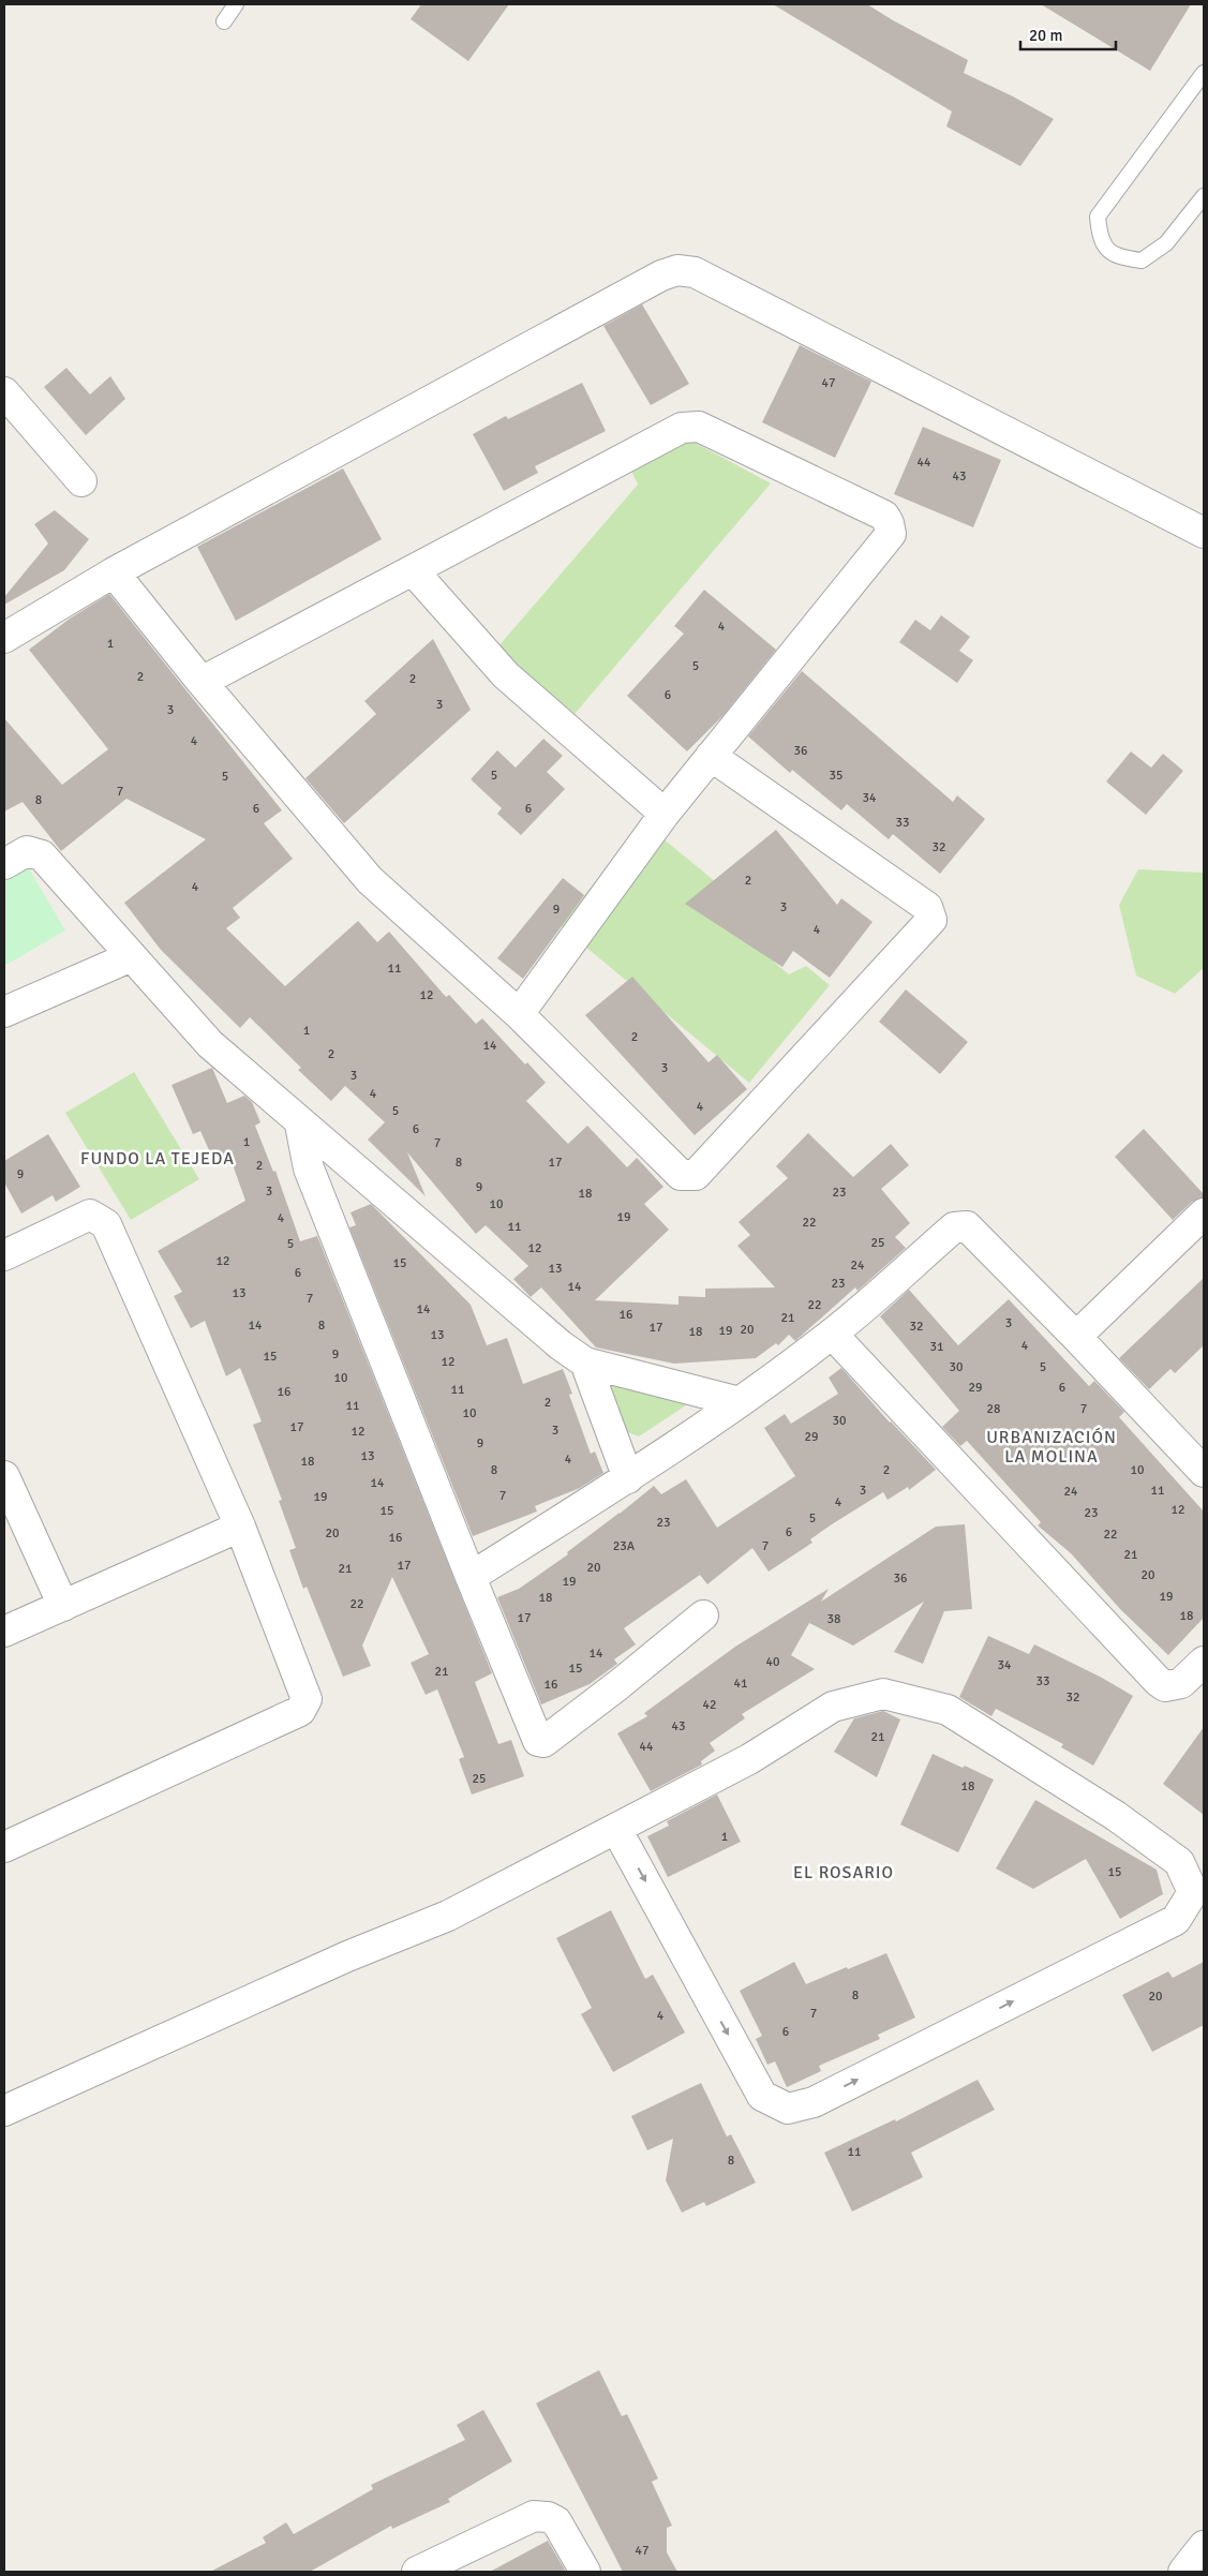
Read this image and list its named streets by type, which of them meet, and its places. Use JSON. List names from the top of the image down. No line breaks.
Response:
{"districts":["FUNDO LA TEJEDA","URBANIZACIÓN LA MOLINA","EL ROSARIO"],"house_numbers":["47","44","43","4","1","5","2","2","6","3","3","4","36","5","35","5","7","34","8","6","6","33","32","2","4","3","9","4","11","12","1","2","14","2","3","3","4","4","5","6","1","7","8","17","2","9","9","3","23","18","10","19","4","22","11","25","5","12","12","15","24","13","6","23","14","13","7","22","14","16","21","3","14","8","32","17","20","19","18","13","4","31","9","15","12","30","5","10","29","6","11","16","2","11","28","7","10","30","17","3","12","29","9","13","4","18","8","2","10","14","3","11","24","7","19","4","12","15","23","5","23","6","20","22","16","23A","7","21","17","20","21","20","36","19","19","18","22","18","17","38","14","40","34","15","21","33","41","16","32","42","43","21","44","25","18","1","15","8","20","7","4","6","11","8","47"],"scale_bar":"20 m"}
